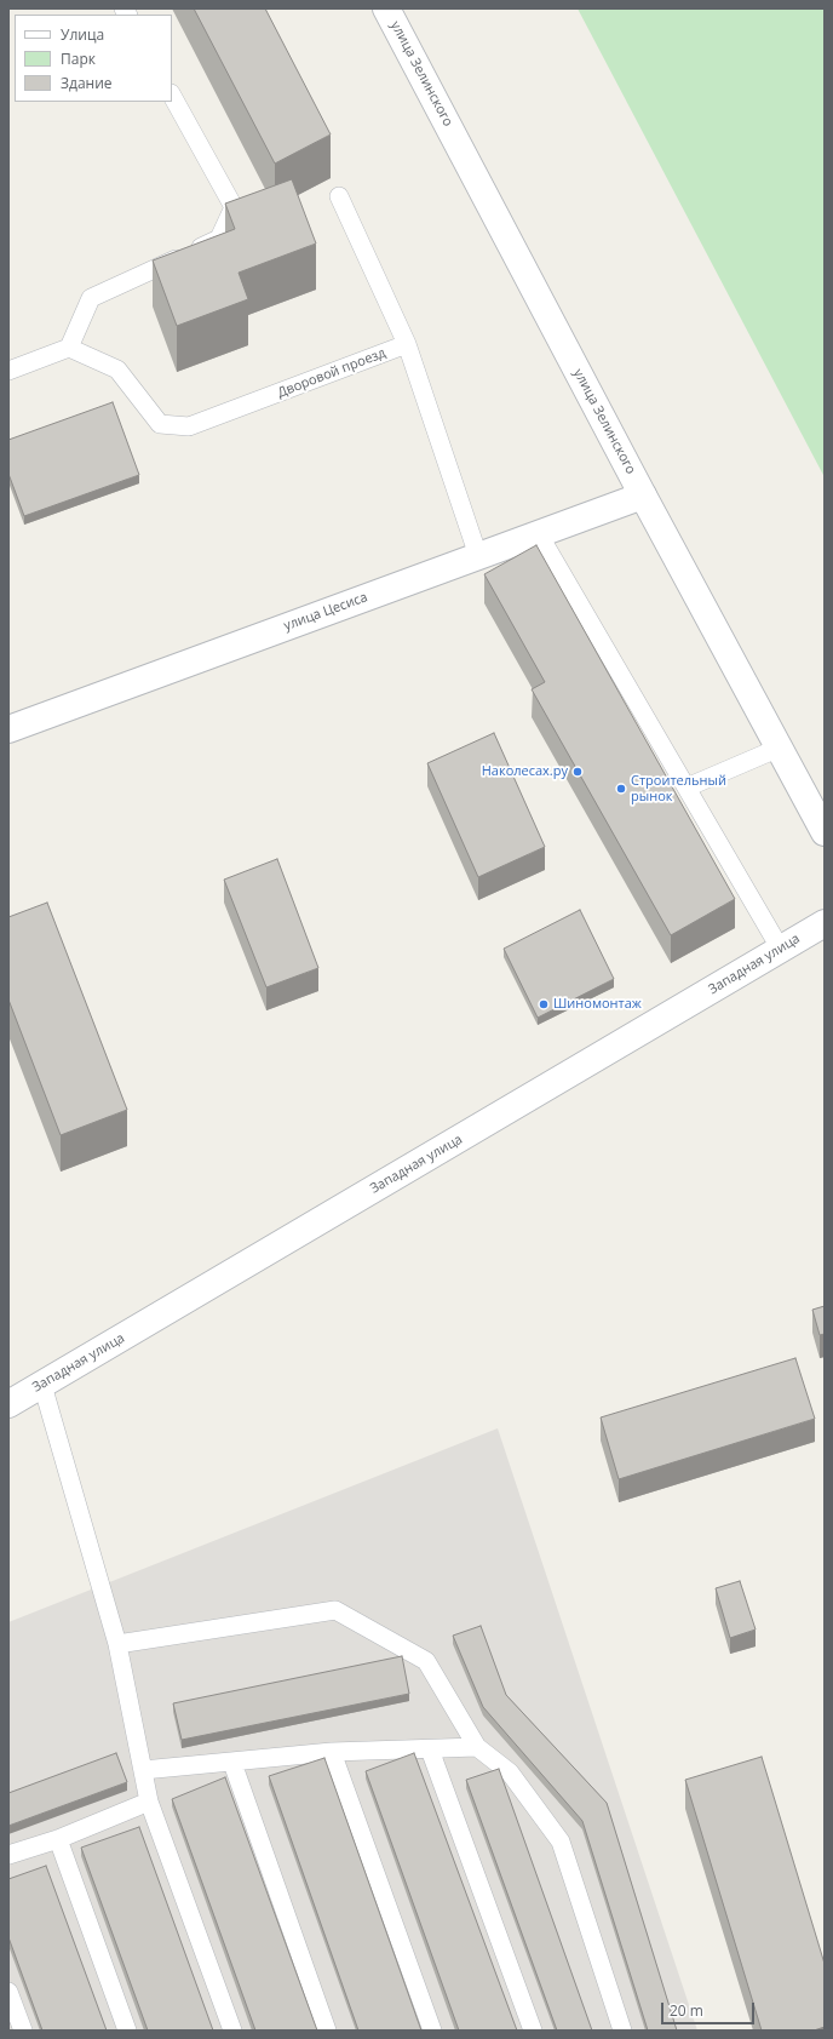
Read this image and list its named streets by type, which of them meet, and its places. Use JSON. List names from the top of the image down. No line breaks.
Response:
{"streets":{"street":["улица Зелинского","улица Цесиса","Западная улица"],"lane":["Дворовой проезд"]},"crossings":[["улица Зелинского","улица Цесиса"]],"places":["Наколесах.ру","Строительный рынок","Шиномонтаж"],"legend":["Улица","Парк","Здание"],"scale_bar":"20 m"}
